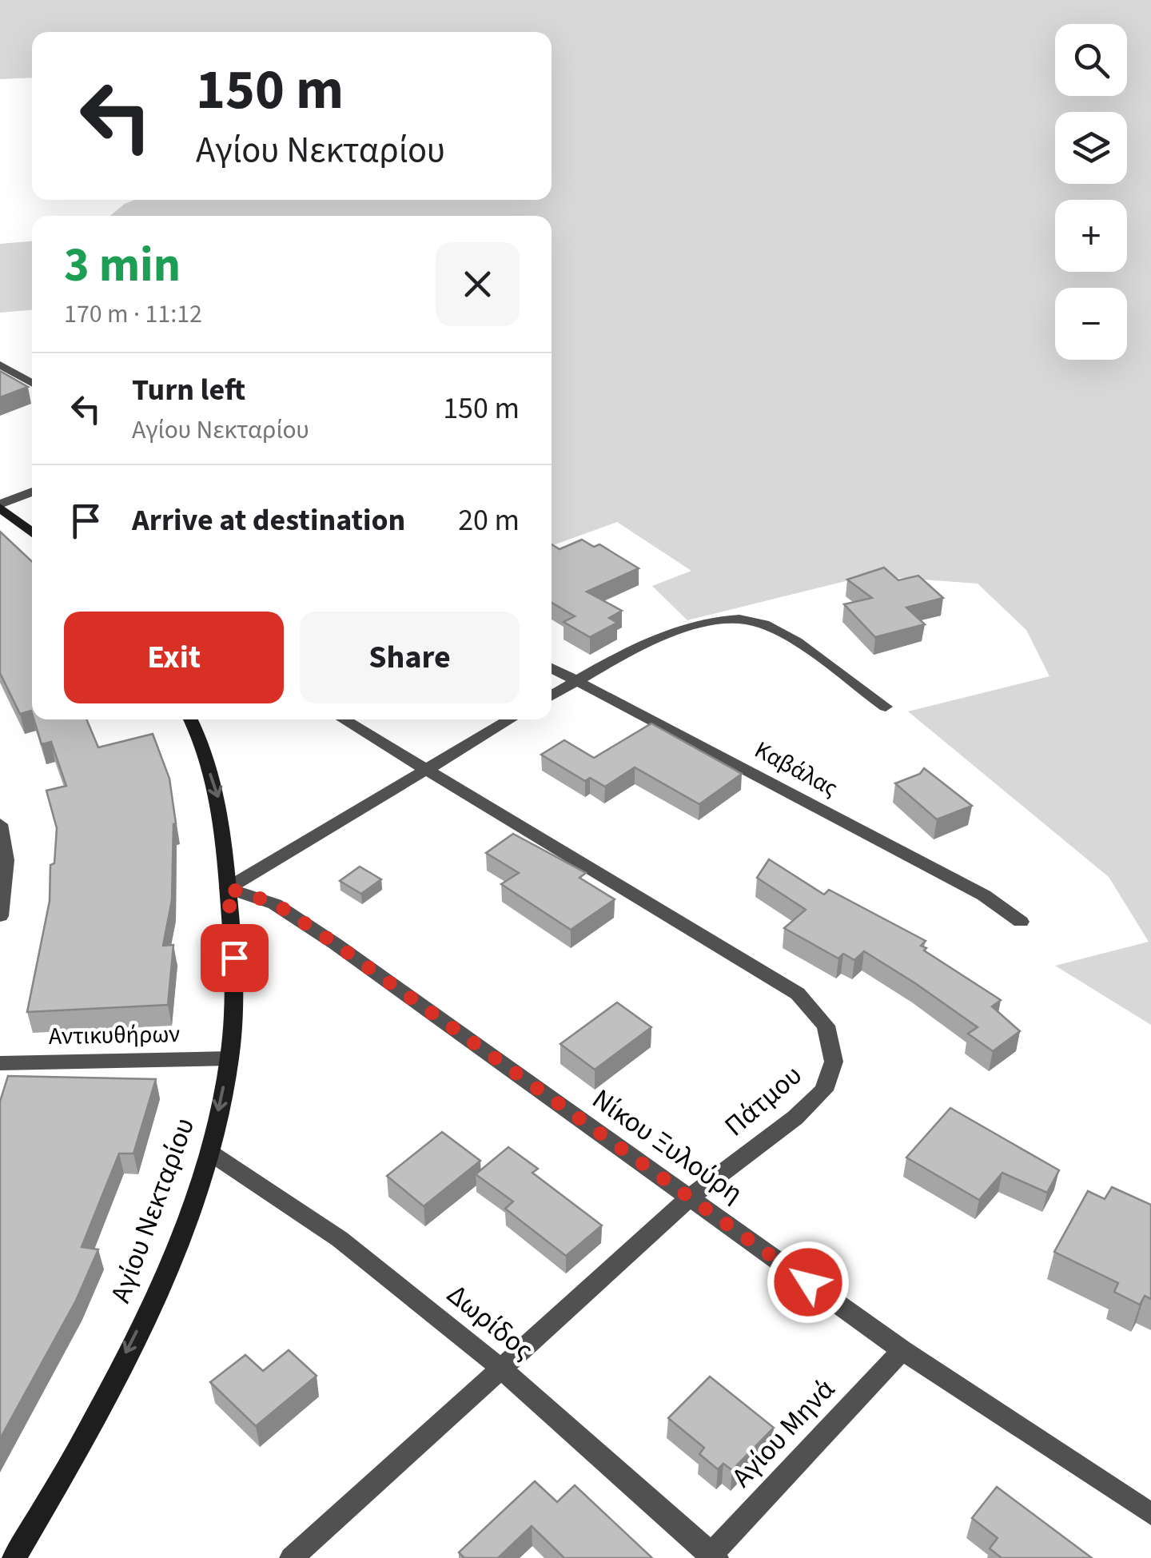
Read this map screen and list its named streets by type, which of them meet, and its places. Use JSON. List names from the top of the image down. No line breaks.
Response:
{"streets":{"street":["Καβάλας","Αντικυθήρων","Πάτμου","Νίκου Ξυλούρη","Αγίου Νεκταρίου","Δωρίδος","Αγίου Μηνά"]},"crossings":[["Αντικυθήρων","Αγίου Νεκταρίου"],["Πάτμου","Νίκου Ξυλούρη"],["Πάτμου","Δωρίδος"],["Νίκου Ξυλούρη","Αγίου Νεκταρίου"],["Νίκου Ξυλούρη","Αγίου Μηνά"],["Αγίου Νεκταρίου","Δωρίδος"],["Δωρίδος","Αγίου Μηνά"]],"one_way":["Αγίου Νεκταρίου"],"page":{"map_buttons":["+","−"],"turn":["150 m","Αγίου Νεκταρίου"],"heading":["3 min","170 m · 11:12"],"list":[{"name":"Turn left","note":"Αγίου Νεκταρίου","value":"150 m"},{"name":"Arrive at destination","value":"20 m"}],"buttons":["Exit","Share"]}}
